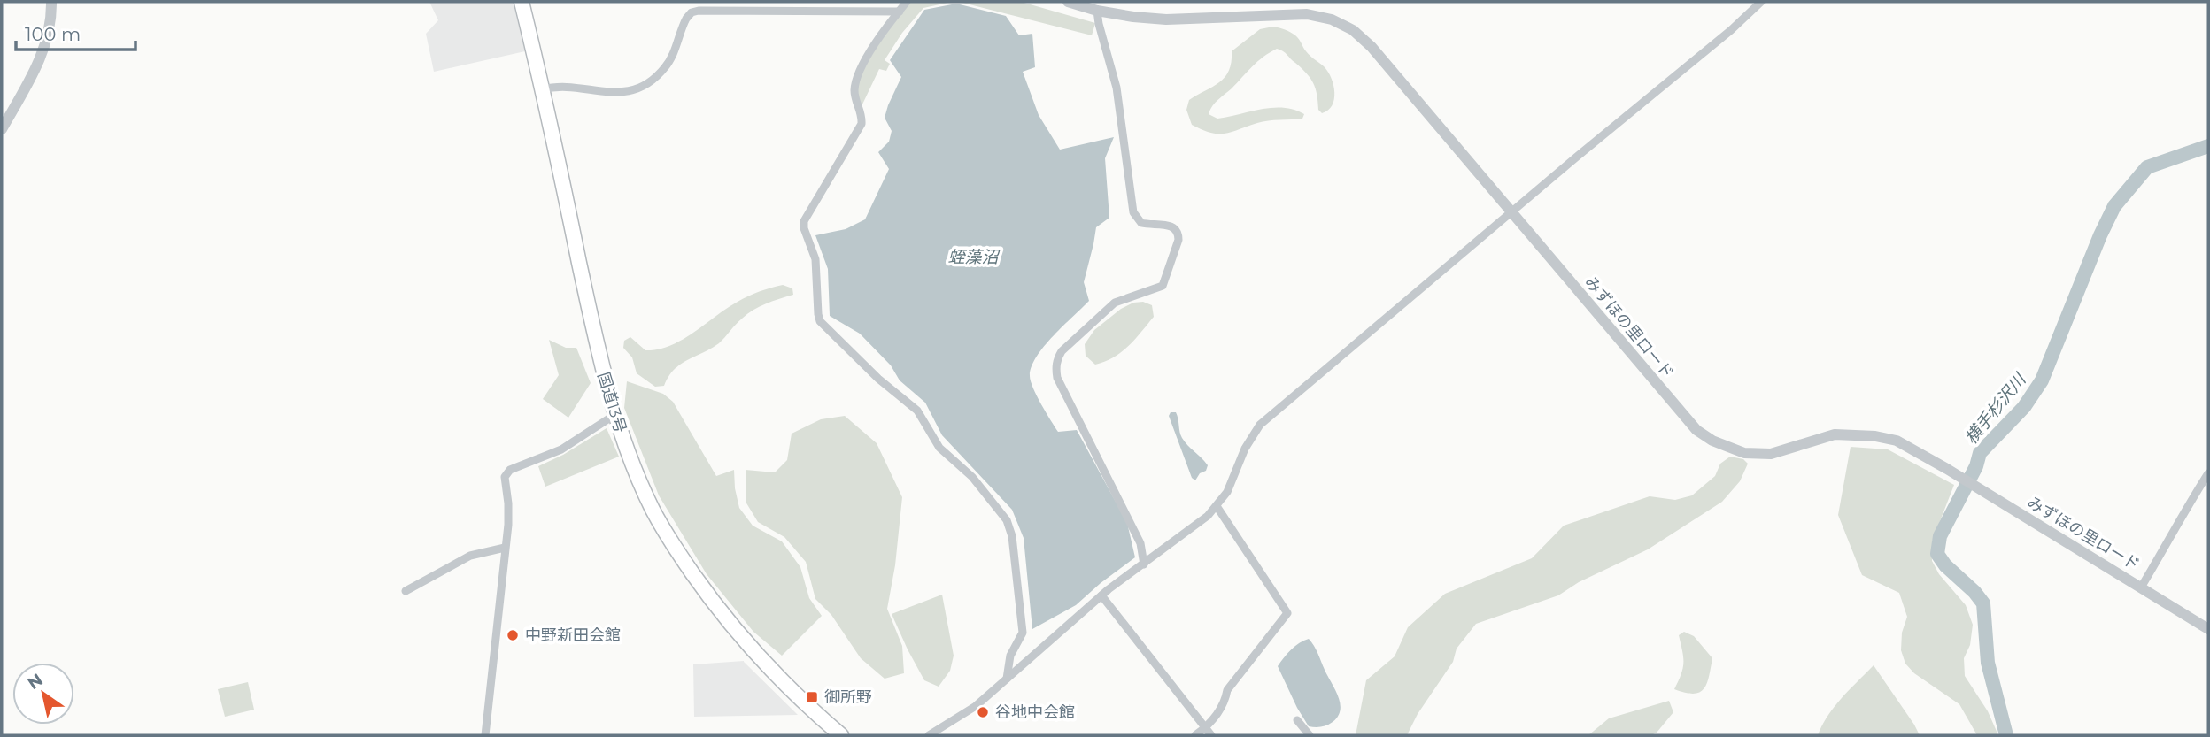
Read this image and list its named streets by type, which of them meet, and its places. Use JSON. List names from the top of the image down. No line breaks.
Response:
{"streets":{"highway":["国道13号"],"street":["みずほの里ロード"]},"water":["蛭藻沼","横手杉沢川"],"places":{"other":["中野新田会館","谷地中会館"],"transit":["御所野"]},"scale_bar":"100 m","north":"top left"}
